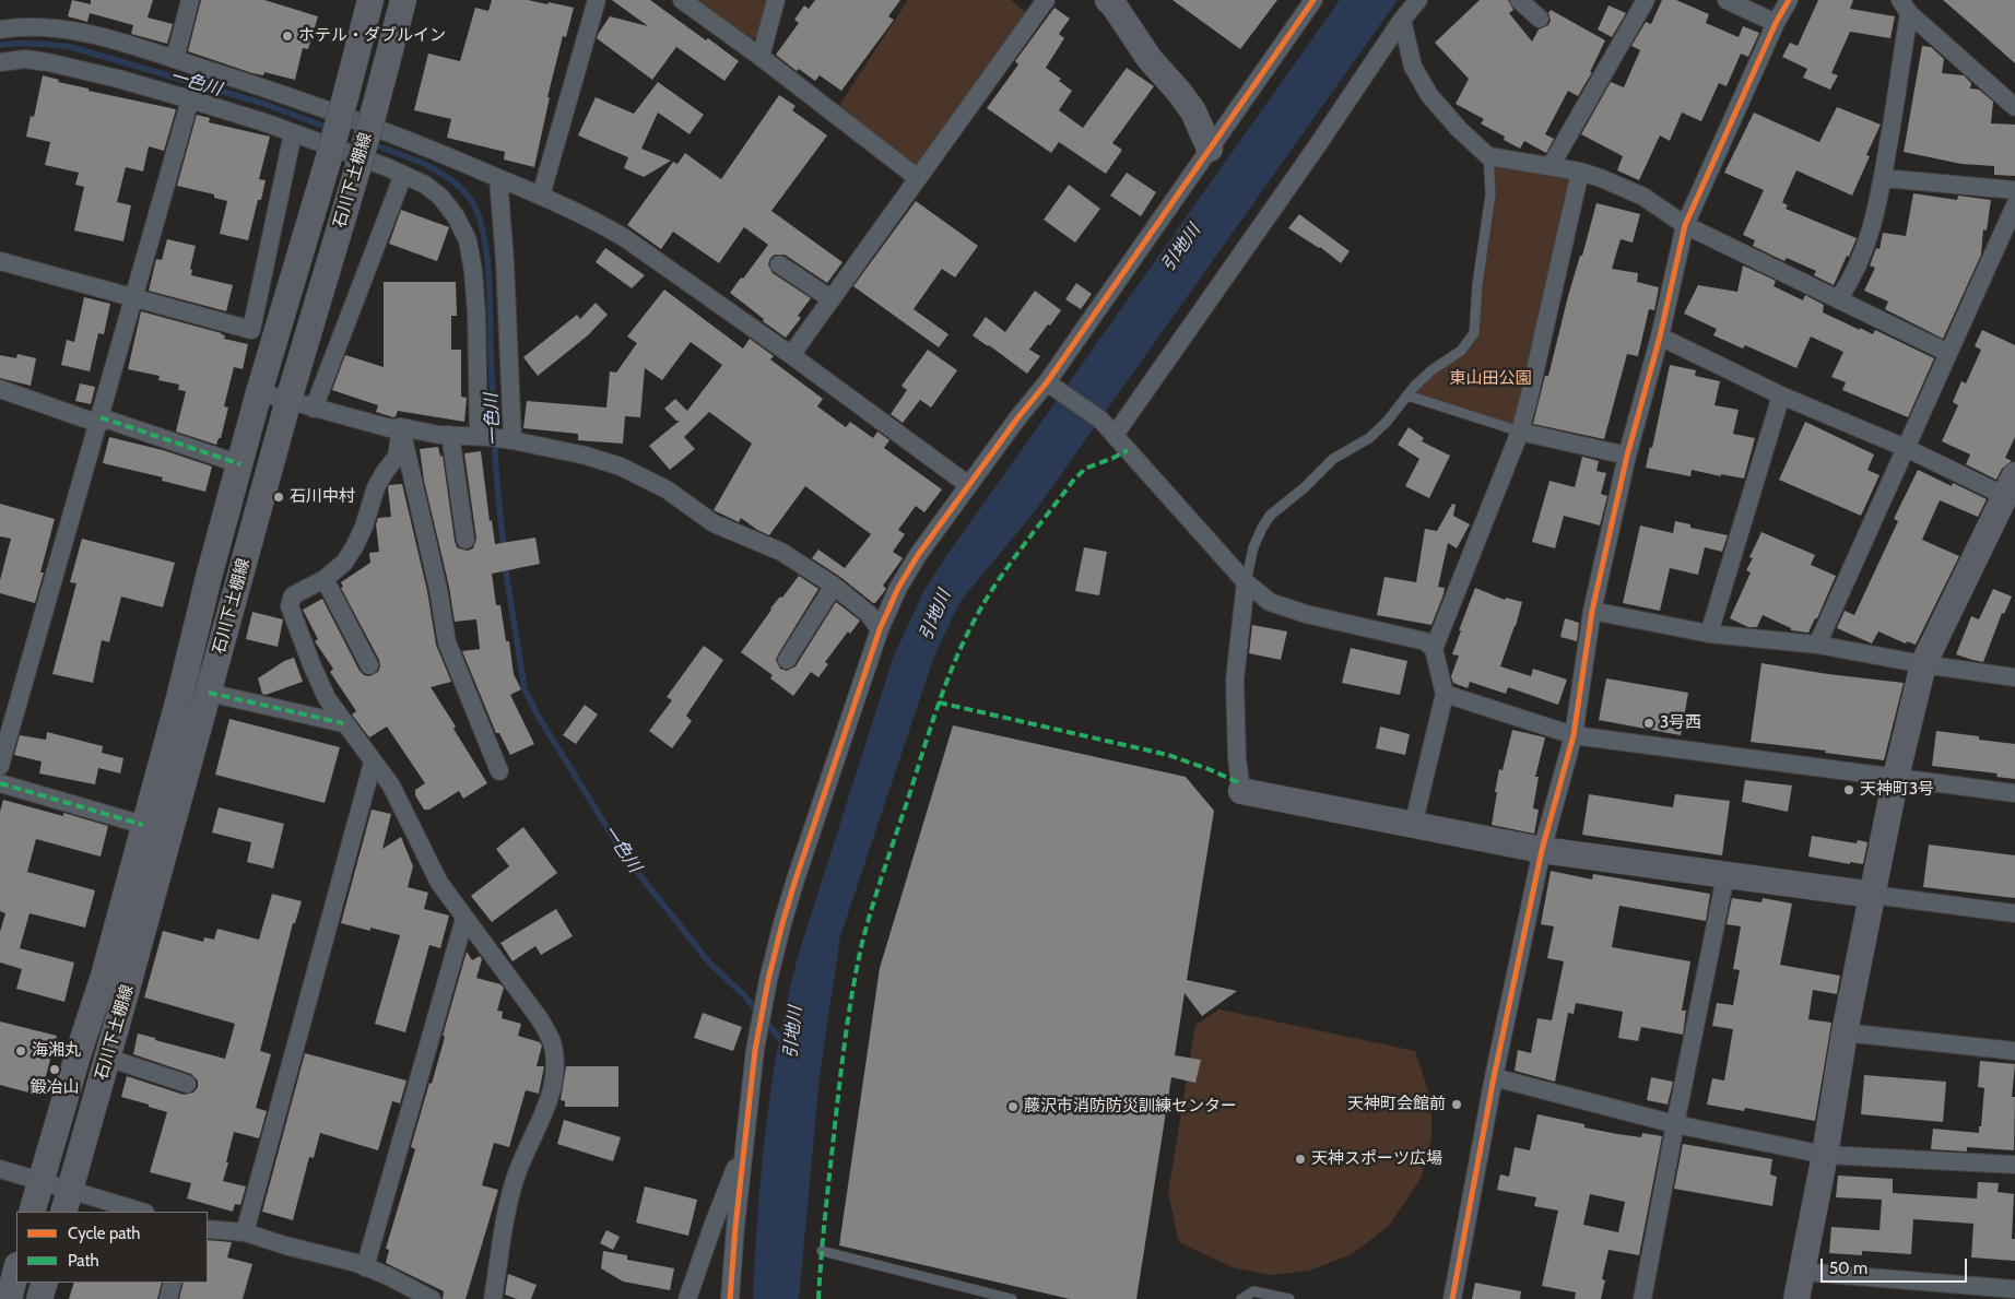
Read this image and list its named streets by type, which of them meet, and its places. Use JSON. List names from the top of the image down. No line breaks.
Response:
{"streets":{"street":["石川下土棚線"]},"water":["一色川","引地川"],"parks":["東山田公園"],"places":["ホテル・ダブルイン","石川中村","3号西","天神町3号","海湘丸","鍛冶山","天神町会館前","藤沢市消防防災訓練センター","天神スポーツ広場"],"legend":["Cycle path","Path"],"scale_bar":"50 m"}
